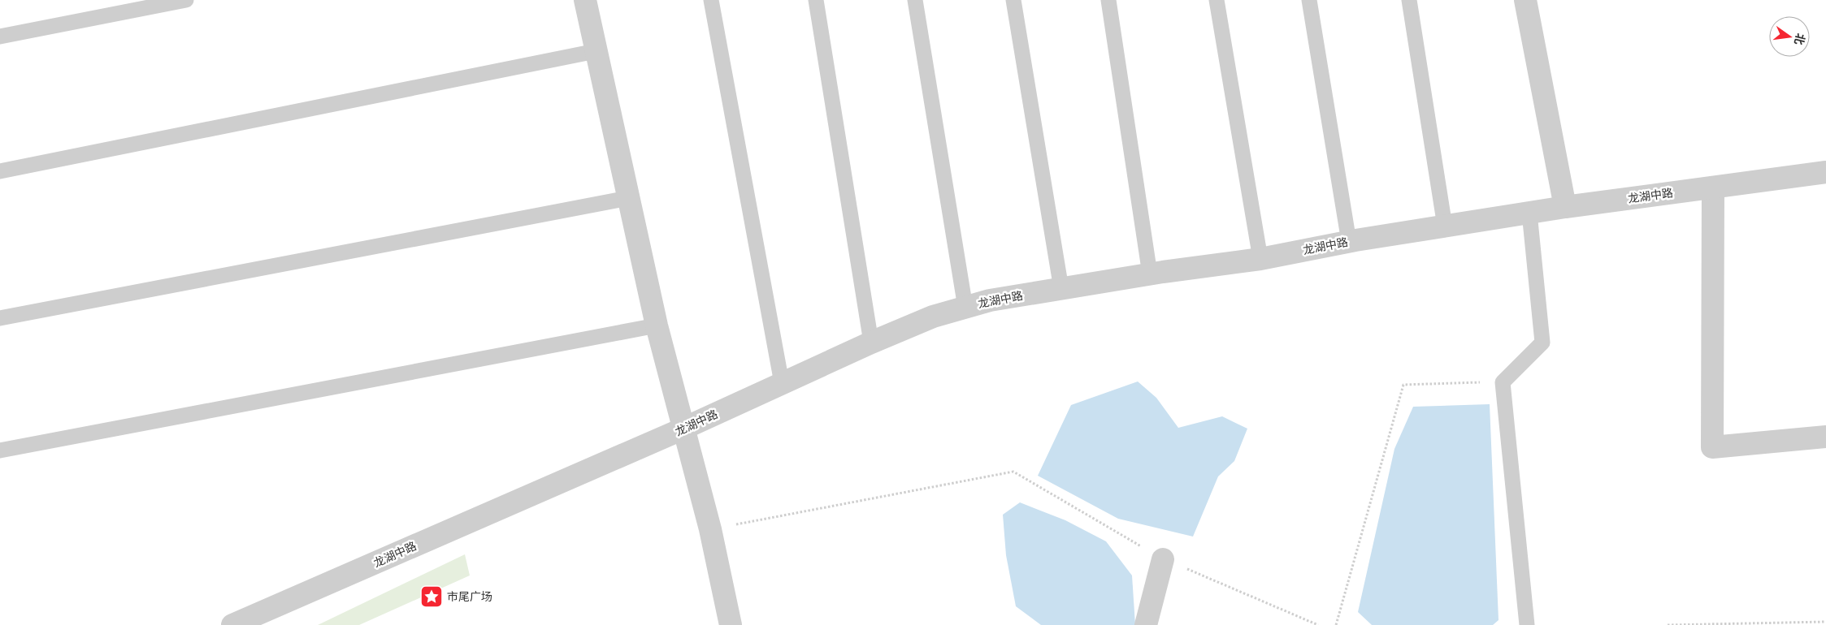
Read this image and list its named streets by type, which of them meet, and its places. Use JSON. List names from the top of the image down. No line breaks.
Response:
{"streets":{"street":["龙湖中路"]},"places":{"place":["市尾广场"]},"north":"right"}
